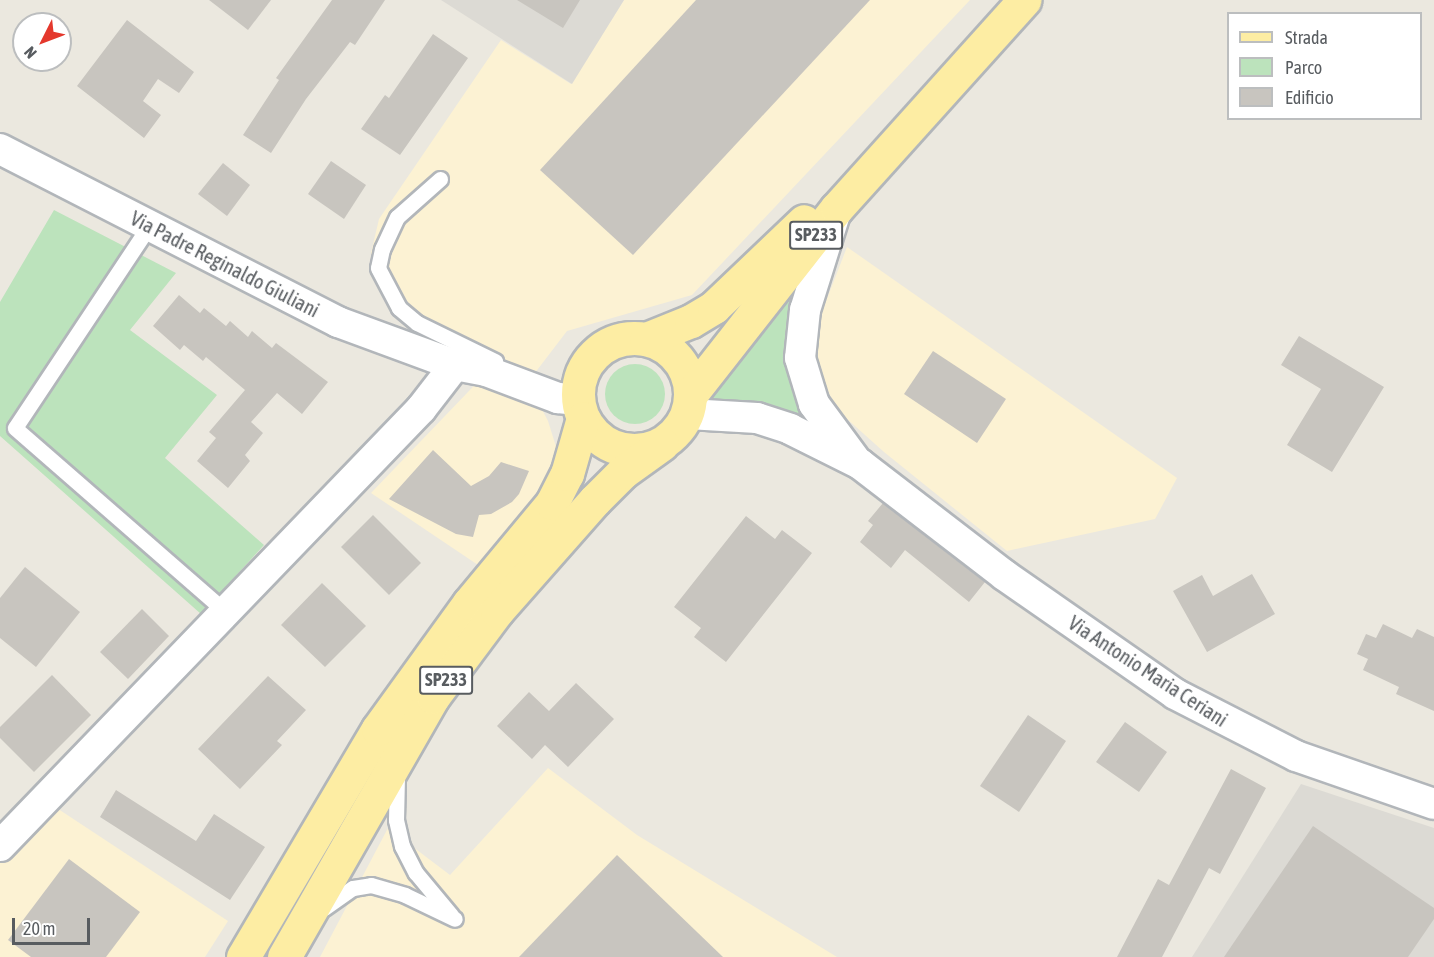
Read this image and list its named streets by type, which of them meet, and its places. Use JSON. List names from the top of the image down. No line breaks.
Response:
{"streets":{"main road":["SP233"],"street":["Via Padre Reginaldo Giuliani","Via Antonio Maria Ceriani"]},"crossings":[["SP233","Via Padre Reginaldo Giuliani"]],"legend":["Strada","Parco","Edificio"],"scale_bar":"20 m","north":"bottom left"}
